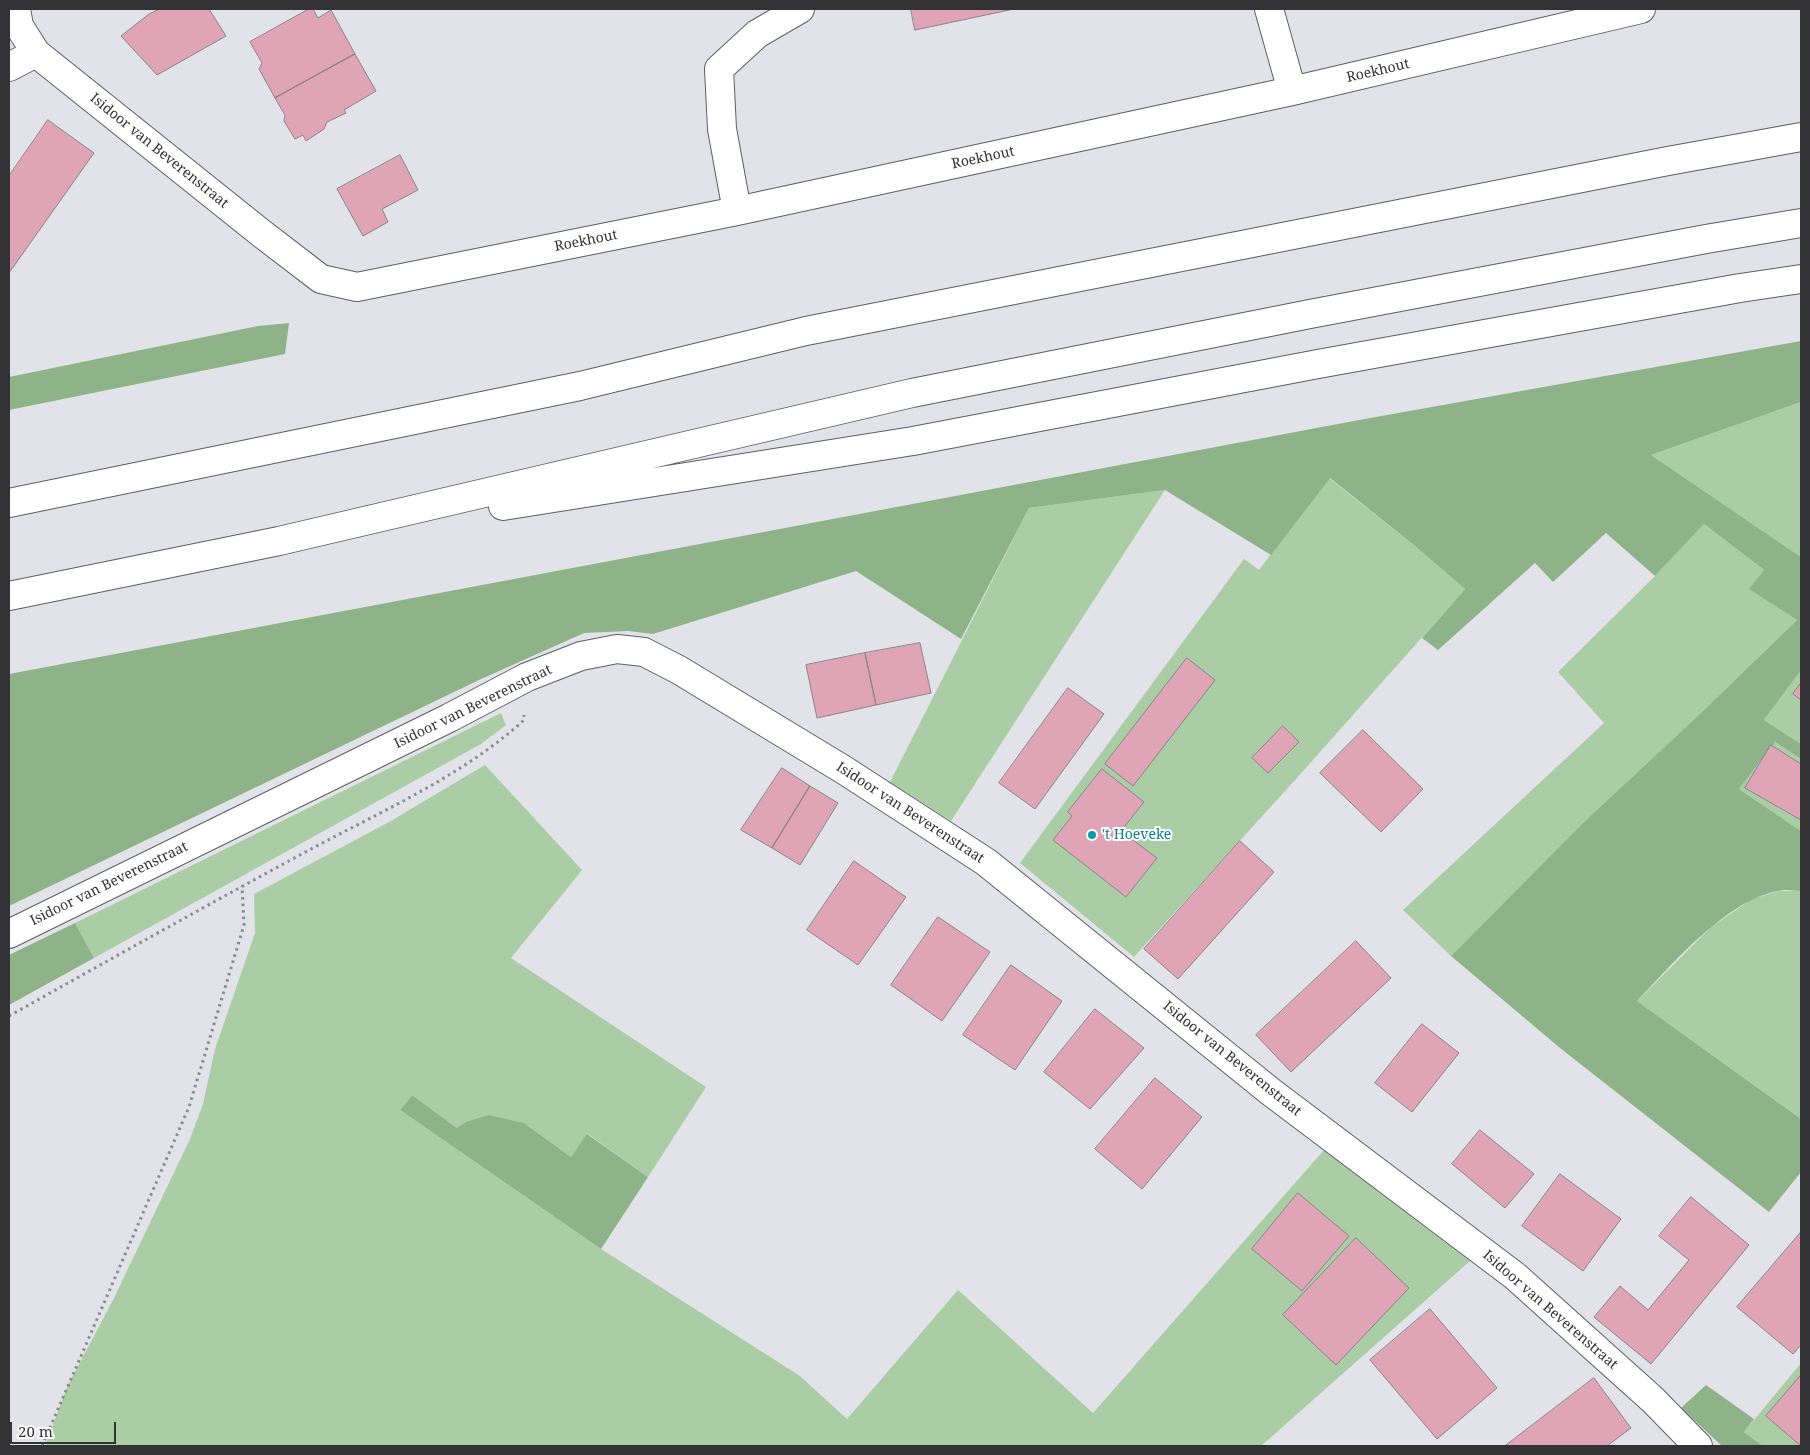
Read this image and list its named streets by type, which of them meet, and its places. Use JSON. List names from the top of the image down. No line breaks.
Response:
{"streets":{"main road":["Roekhout","Isidoor van Beverenstraat"]},"crossings":[["Roekhout","Isidoor van Beverenstraat"]],"places":["'t Hoeveke"],"scale_bar":"20 m"}
